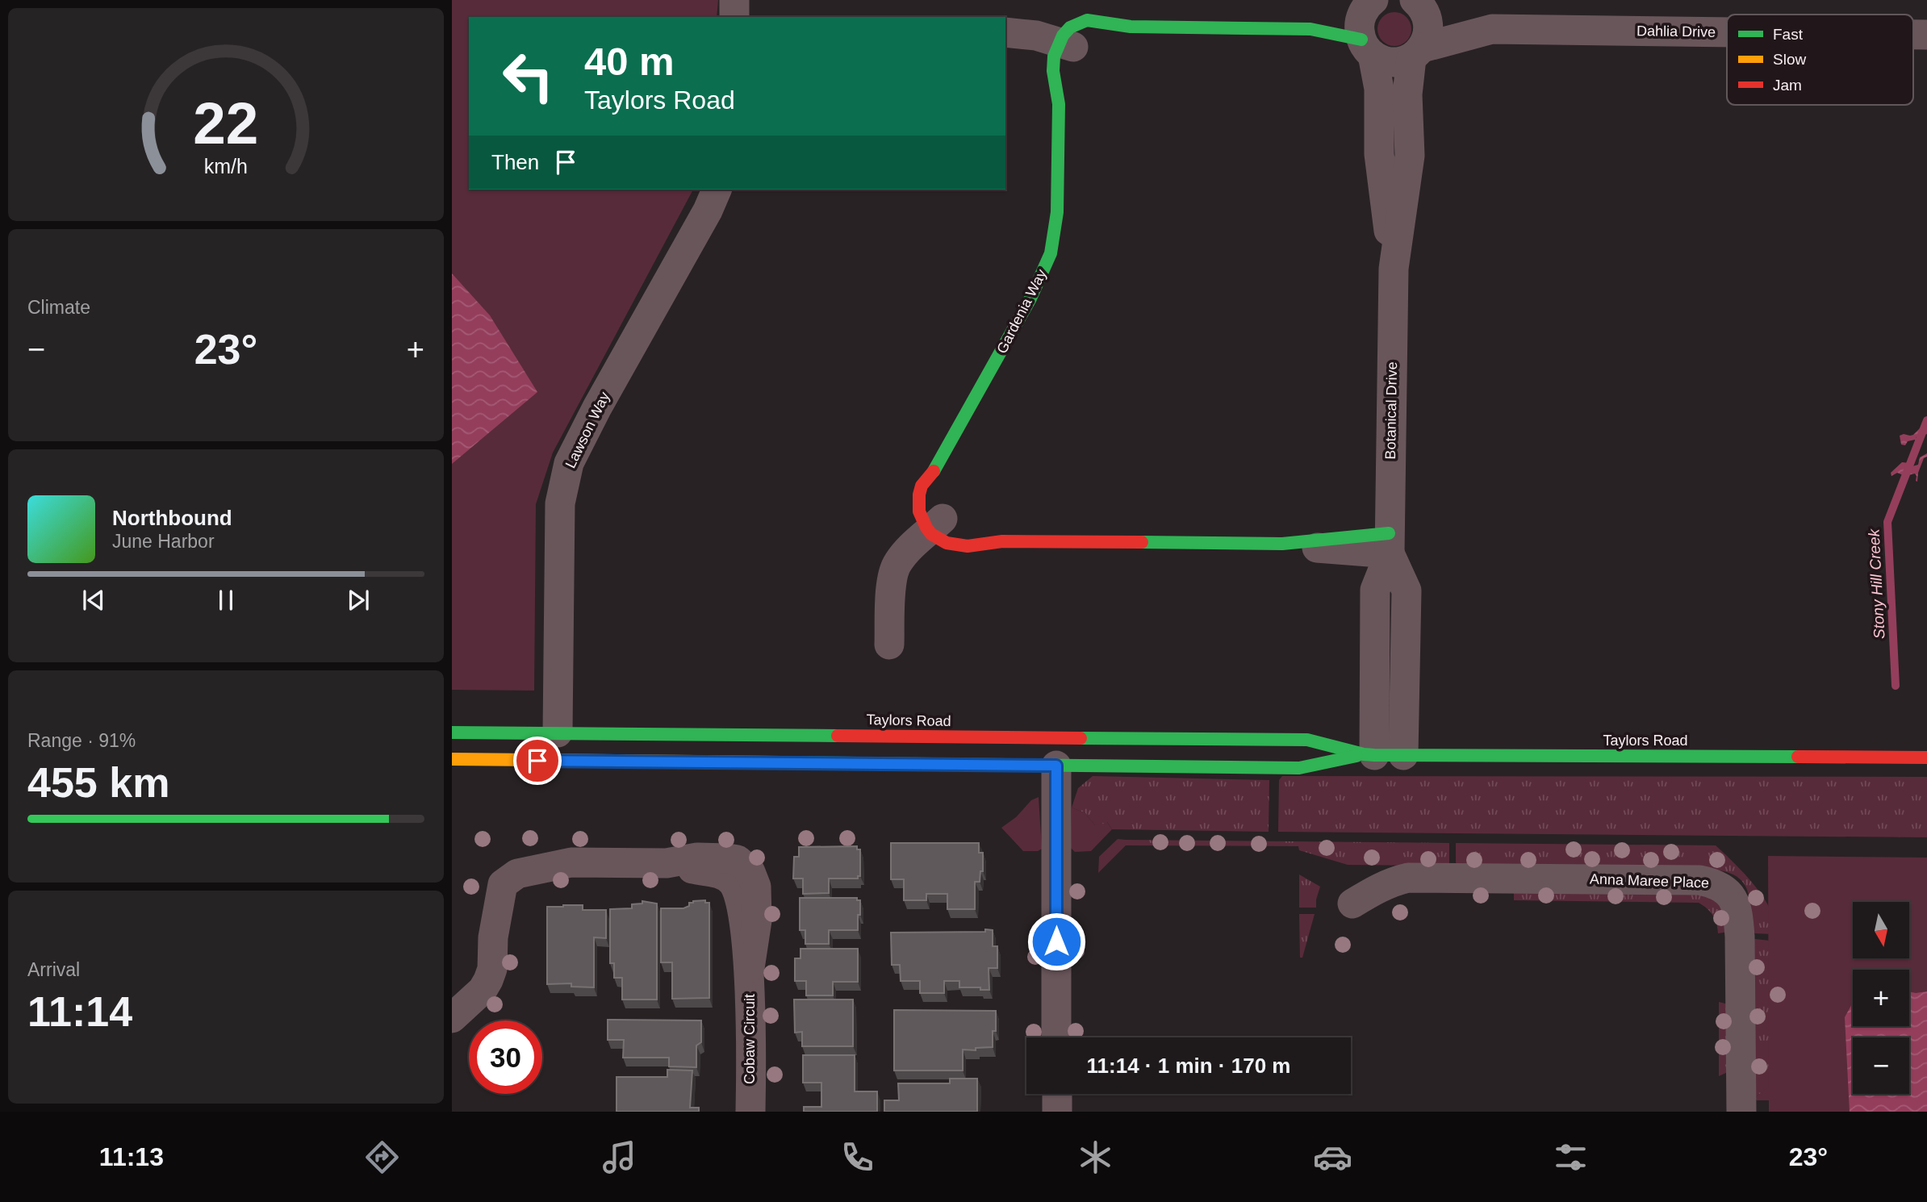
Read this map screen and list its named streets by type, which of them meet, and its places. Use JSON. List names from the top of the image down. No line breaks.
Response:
{"streets":{"street":["Dahlia Drive","Gardenia Way","Botanical Drive","Lawson Way","Taylors Road","Anna Maree Place","Cobaw Circuit"]},"crossings":[["Dahlia Drive","Botanical Drive"],["Botanical Drive","Taylors Road"],["Lawson Way","Taylors Road"]],"water":["Stony Hill Creek"],"legend":["Fast","Slow","Jam"],"north":"bottom","page":{"turn":["40 m","Taylors Road"],"then":"Then","tile":["Climate",["Range · 91%","455 km"],["Arrival","11:14"]],"heat":["−","23°","+"],"song":["Northbound","June Harbor"],"map_buttons":["+","−"],"limit":"30","trip":"11:14 · 1 min · 170 m","tabs":["11:13","23°"],"gauge":["22","km/h"]}}
